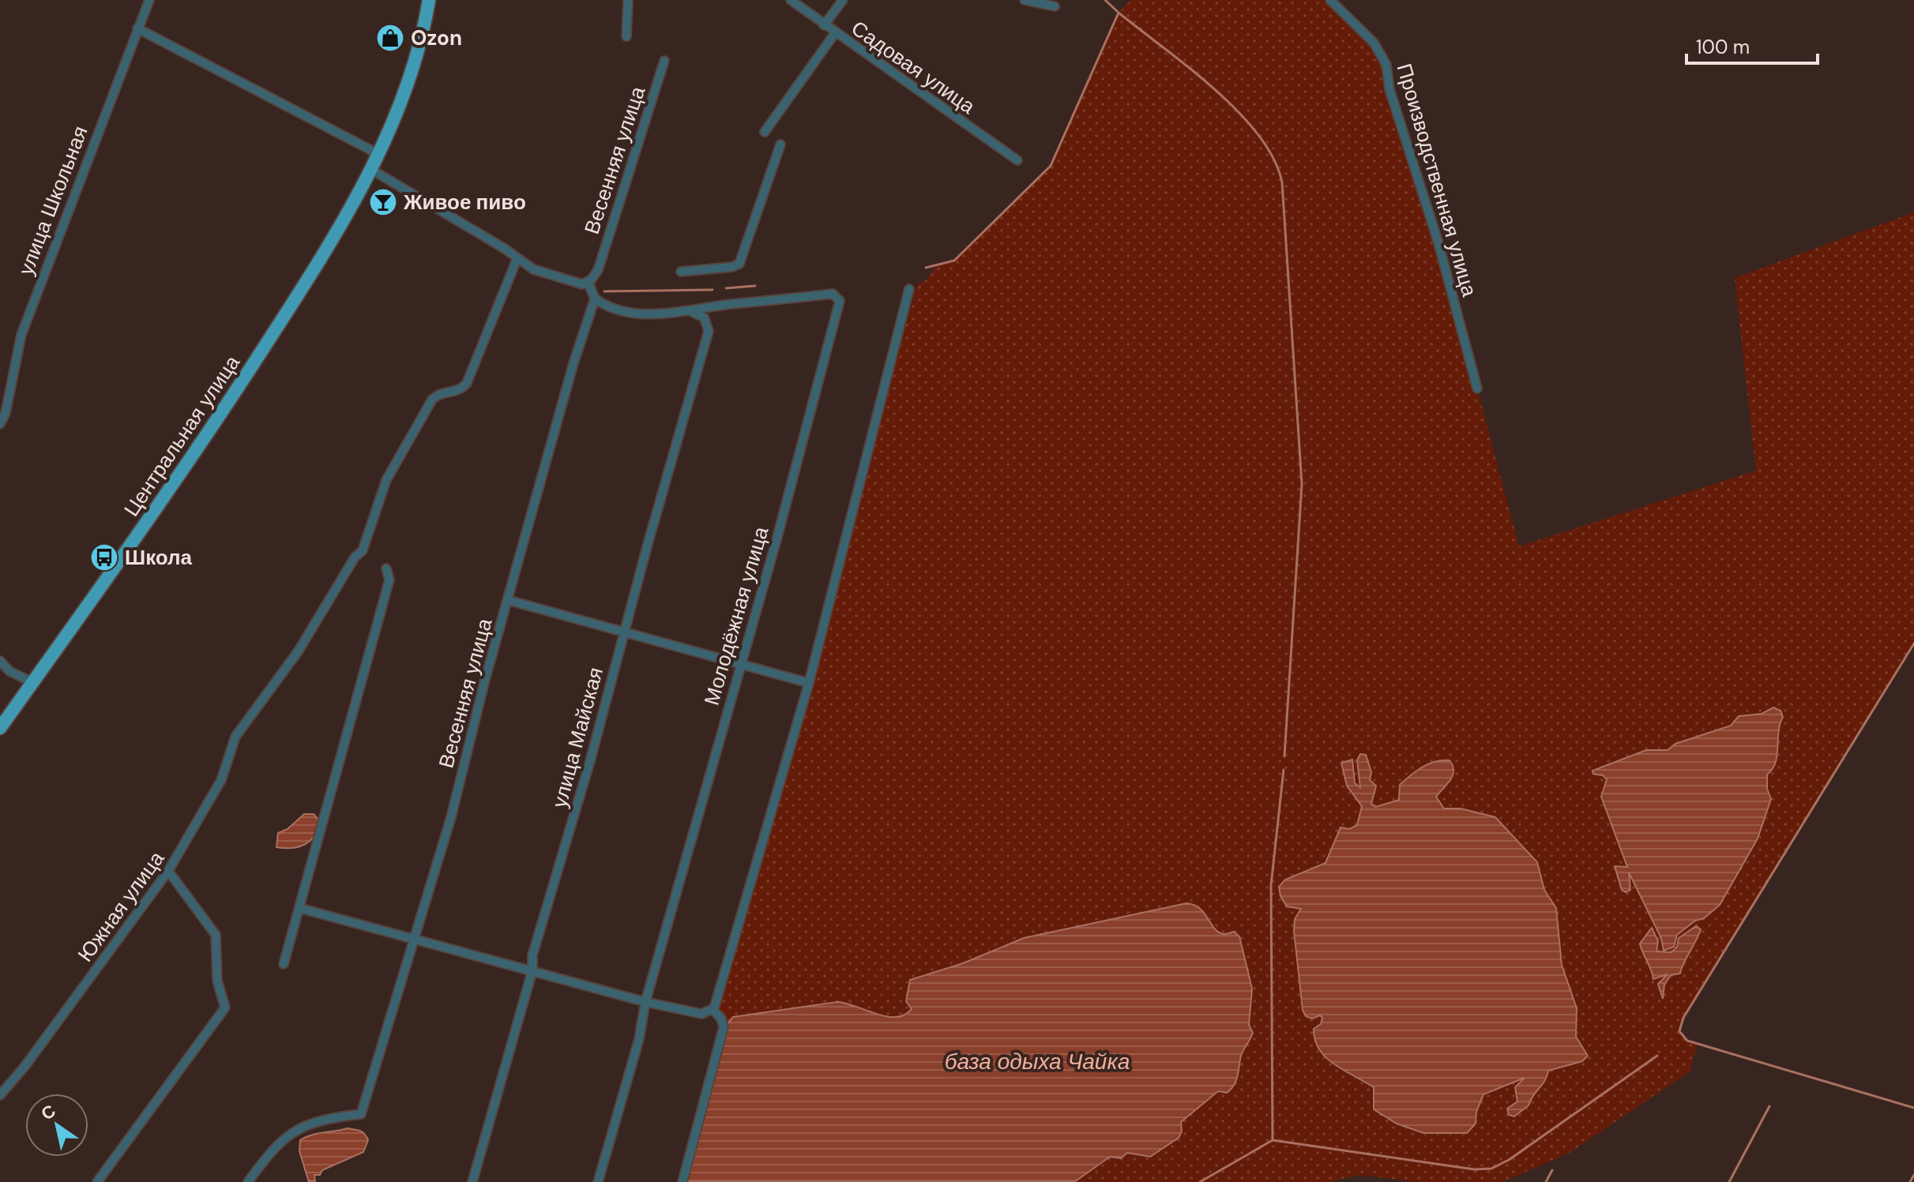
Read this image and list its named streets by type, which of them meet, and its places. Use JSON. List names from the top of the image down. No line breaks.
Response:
{"streets":{"main road":["Центральная улица"],"street":["Садовая улица","Весенняя улица","Производственная улица","улица Школьная","Молодёжная улица","улица Майская","Южная улица"]},"crossings":[["Весенняя улица","Молодёжная улица"],["Молодёжная улица","улица Майская"]],"water":["база одыха Чайка"],"places":{"shop":["Ozon"],"bar":["Живое пиво"],"bus stop":["Школа"]},"scale_bar":"100 m","north":"top left"}
